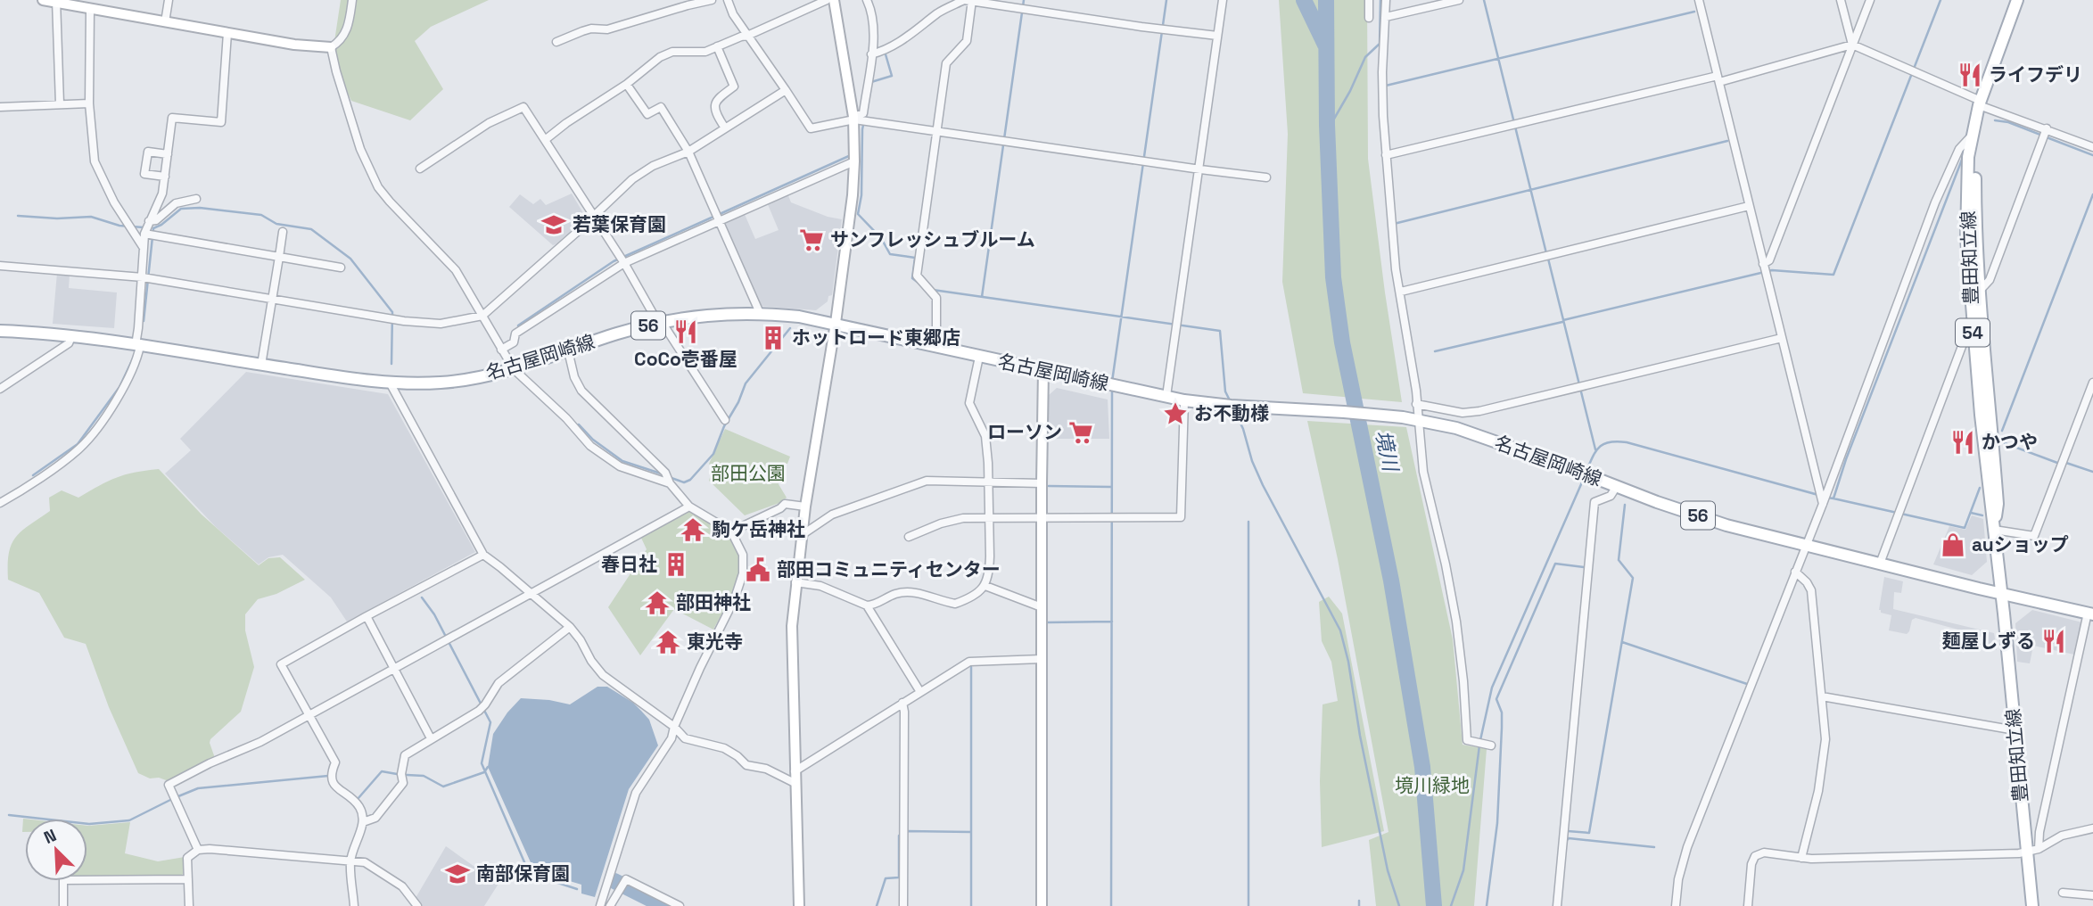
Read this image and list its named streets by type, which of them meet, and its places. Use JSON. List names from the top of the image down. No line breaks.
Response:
{"streets":{"main road":["豊田知立線","56","54","名古屋岡崎線"]},"crossings":[["豊田知立線","名古屋岡崎線"]],"water":["境川"],"parks":["部田公園","境川緑地"],"places":{"restaurant":["ライフデリ","CoCo壱番屋","かつや","麺屋しずる"],"school or university":["若葉保育園","南部保育園"],"supermarket":["サンフレッシュブルーム","ローソン"],"building":["ホットロード東郷店","春日社"],"place":["お不動様"],"temple":["駒ケ岳神社","部田神社","東光寺"],"shop":["auショップ"],"public building":["部田コミュニティセンター"]},"north":"top left"}
